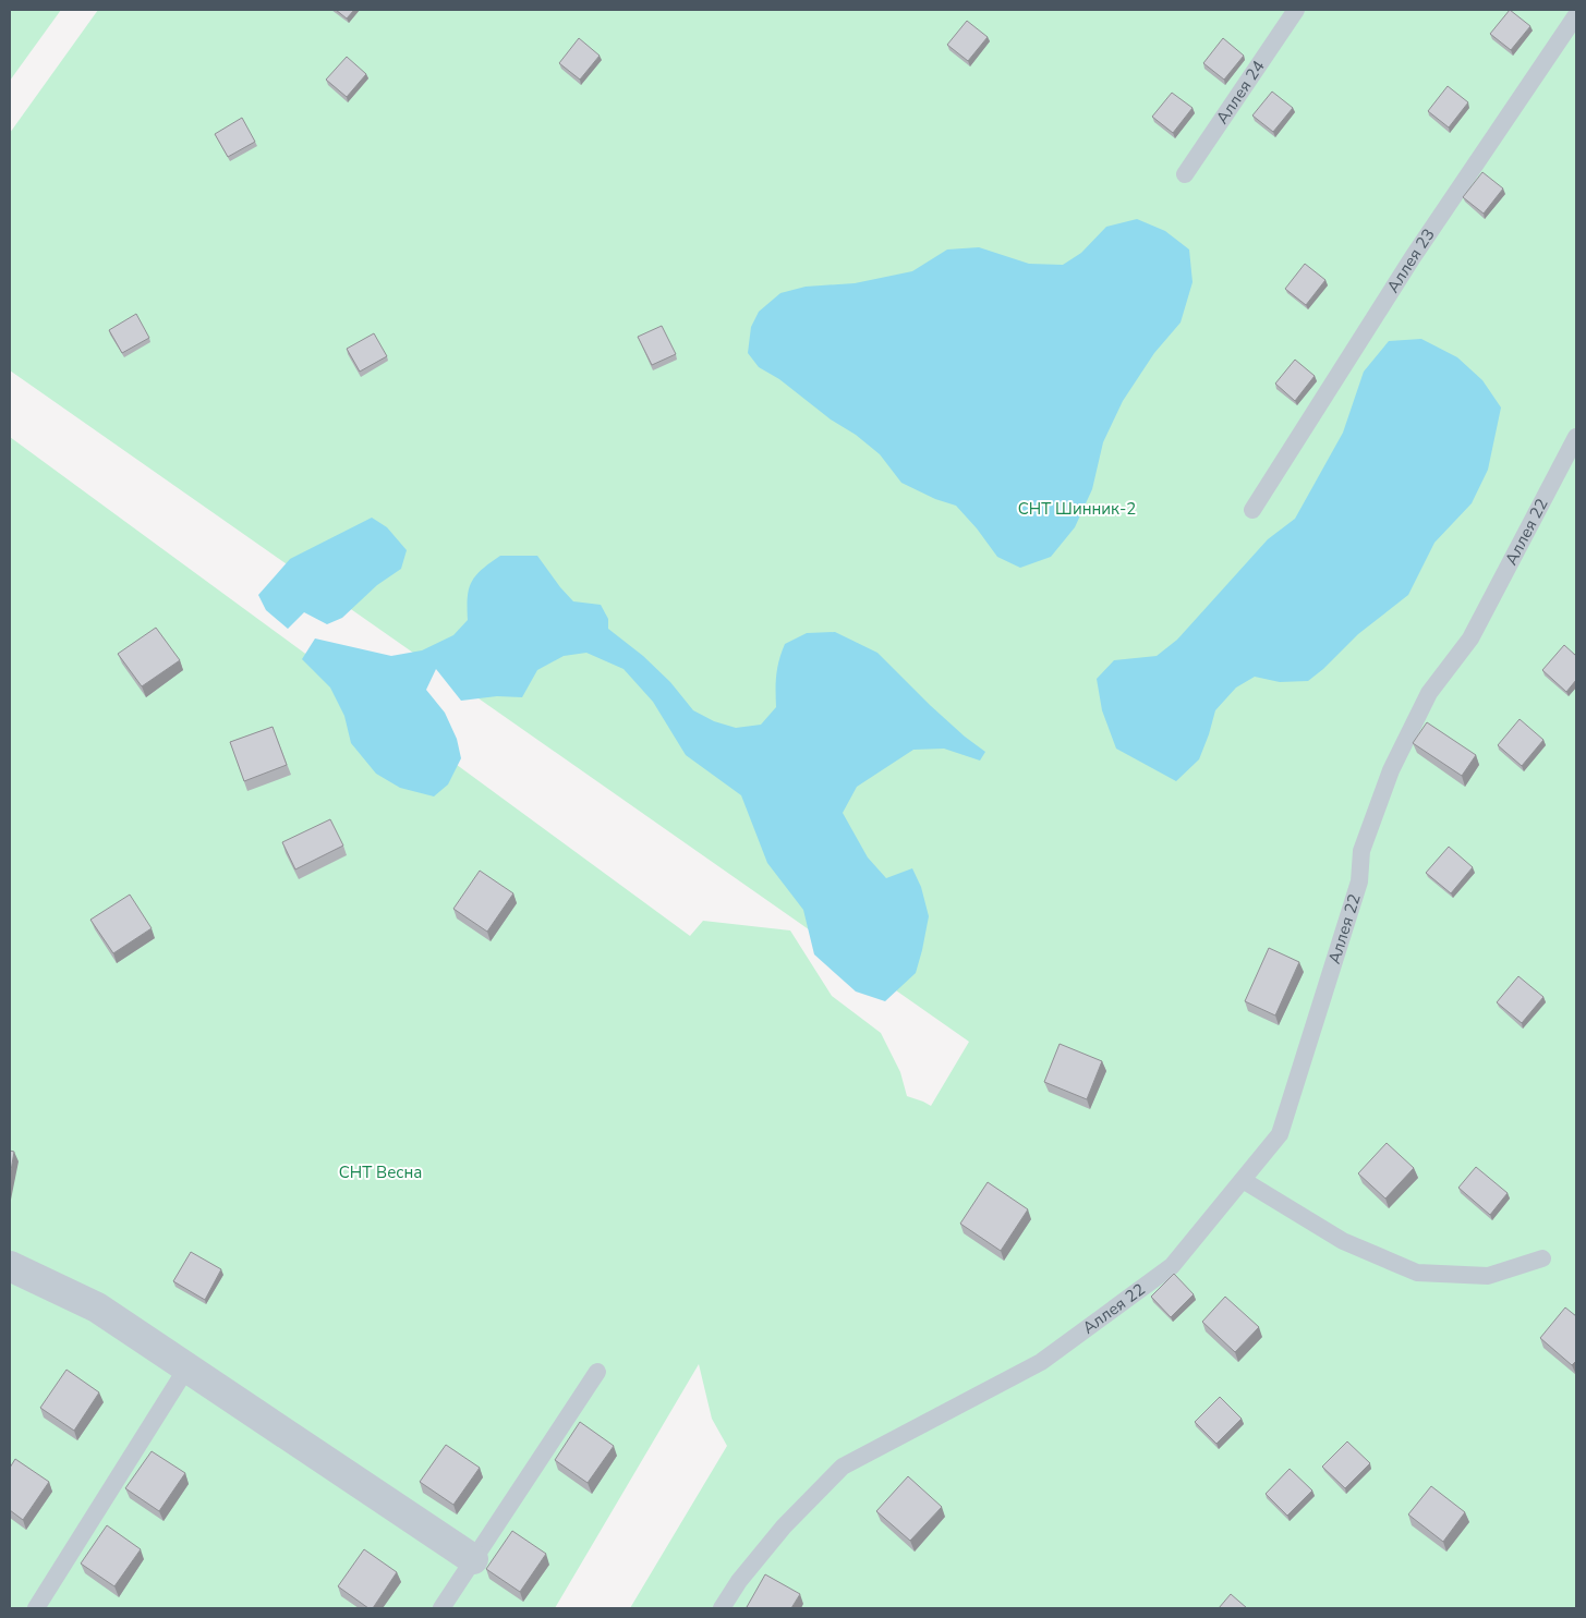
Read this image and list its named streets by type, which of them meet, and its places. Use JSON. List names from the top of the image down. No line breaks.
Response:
{"streets":{"lane":["Аллея 24","Аллея 23","Аллея 22"]},"parks":["СНТ Шинник-2","СНТ Весна"]}
